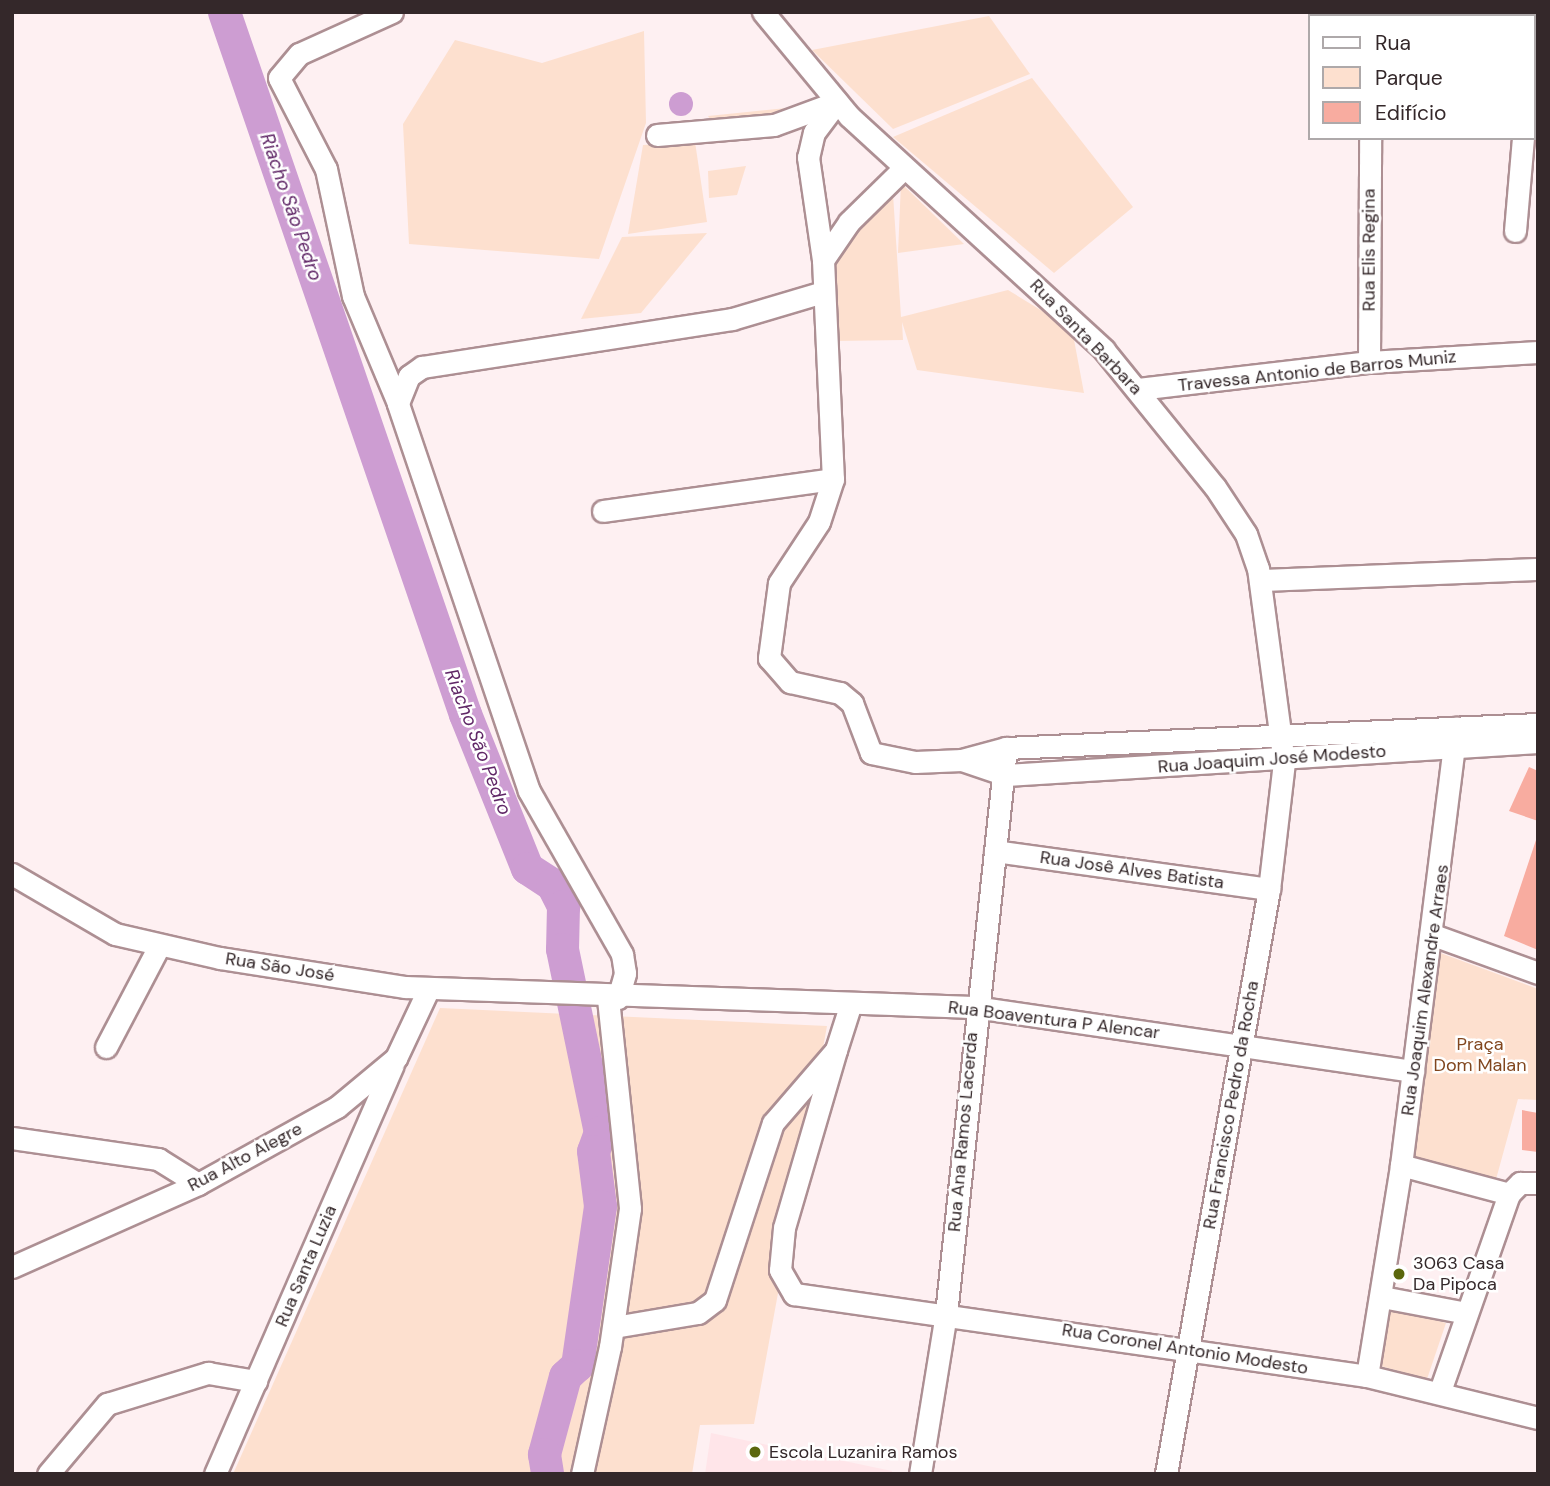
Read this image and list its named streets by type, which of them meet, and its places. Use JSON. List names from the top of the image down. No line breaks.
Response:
{"streets":{"street":["Rua Elis Regina","Rua Santa Barbara","Travessa Antonio de Barros Muniz","Rua Joaquim José Modesto","Rua Josê Alves Batista","Rua São José","Rua Joaquim Alexandre Arraes","Rua Boaventura P Alencar","Rua Francisco Pedro da Rocha","Rua Ana Ramos Lacerda","Rua Alto Alegre","Rua Santa Luzia","Rua Coronel Antonio Modesto"]},"crossings":[["Rua Elis Regina","Travessa Antonio de Barros Muniz"],["Rua Santa Barbara","Travessa Antonio de Barros Muniz"],["Rua Santa Barbara","Rua Joaquim José Modesto"],["Rua Santa Barbara","Rua Francisco Pedro da Rocha"],["Rua Joaquim José Modesto","Rua Joaquim Alexandre Arraes"],["Rua Joaquim José Modesto","Rua Francisco Pedro da Rocha"],["Rua Joaquim José Modesto","Rua Ana Ramos Lacerda"],["Rua Josê Alves Batista","Rua Francisco Pedro da Rocha"],["Rua Josê Alves Batista","Rua Ana Ramos Lacerda"],["Rua São José","Rua Boaventura P Alencar"],["Rua São José","Rua Alto Alegre"],["Rua Joaquim Alexandre Arraes","Rua Boaventura P Alencar"],["Rua Joaquim Alexandre Arraes","Rua Coronel Antonio Modesto"],["Rua Boaventura P Alencar","Rua Francisco Pedro da Rocha"],["Rua Boaventura P Alencar","Rua Ana Ramos Lacerda"],["Rua Francisco Pedro da Rocha","Rua Coronel Antonio Modesto"],["Rua Ana Ramos Lacerda","Rua Coronel Antonio Modesto"],["Rua Alto Alegre","Rua Santa Luzia"]],"water":["Riacho São Pedro"],"parks":["Praça Dom Malan"],"places":["3063 Casa Da Pipoca","Escola Luzanira Ramos"],"legend":["Rua","Parque","Edifício"]}
